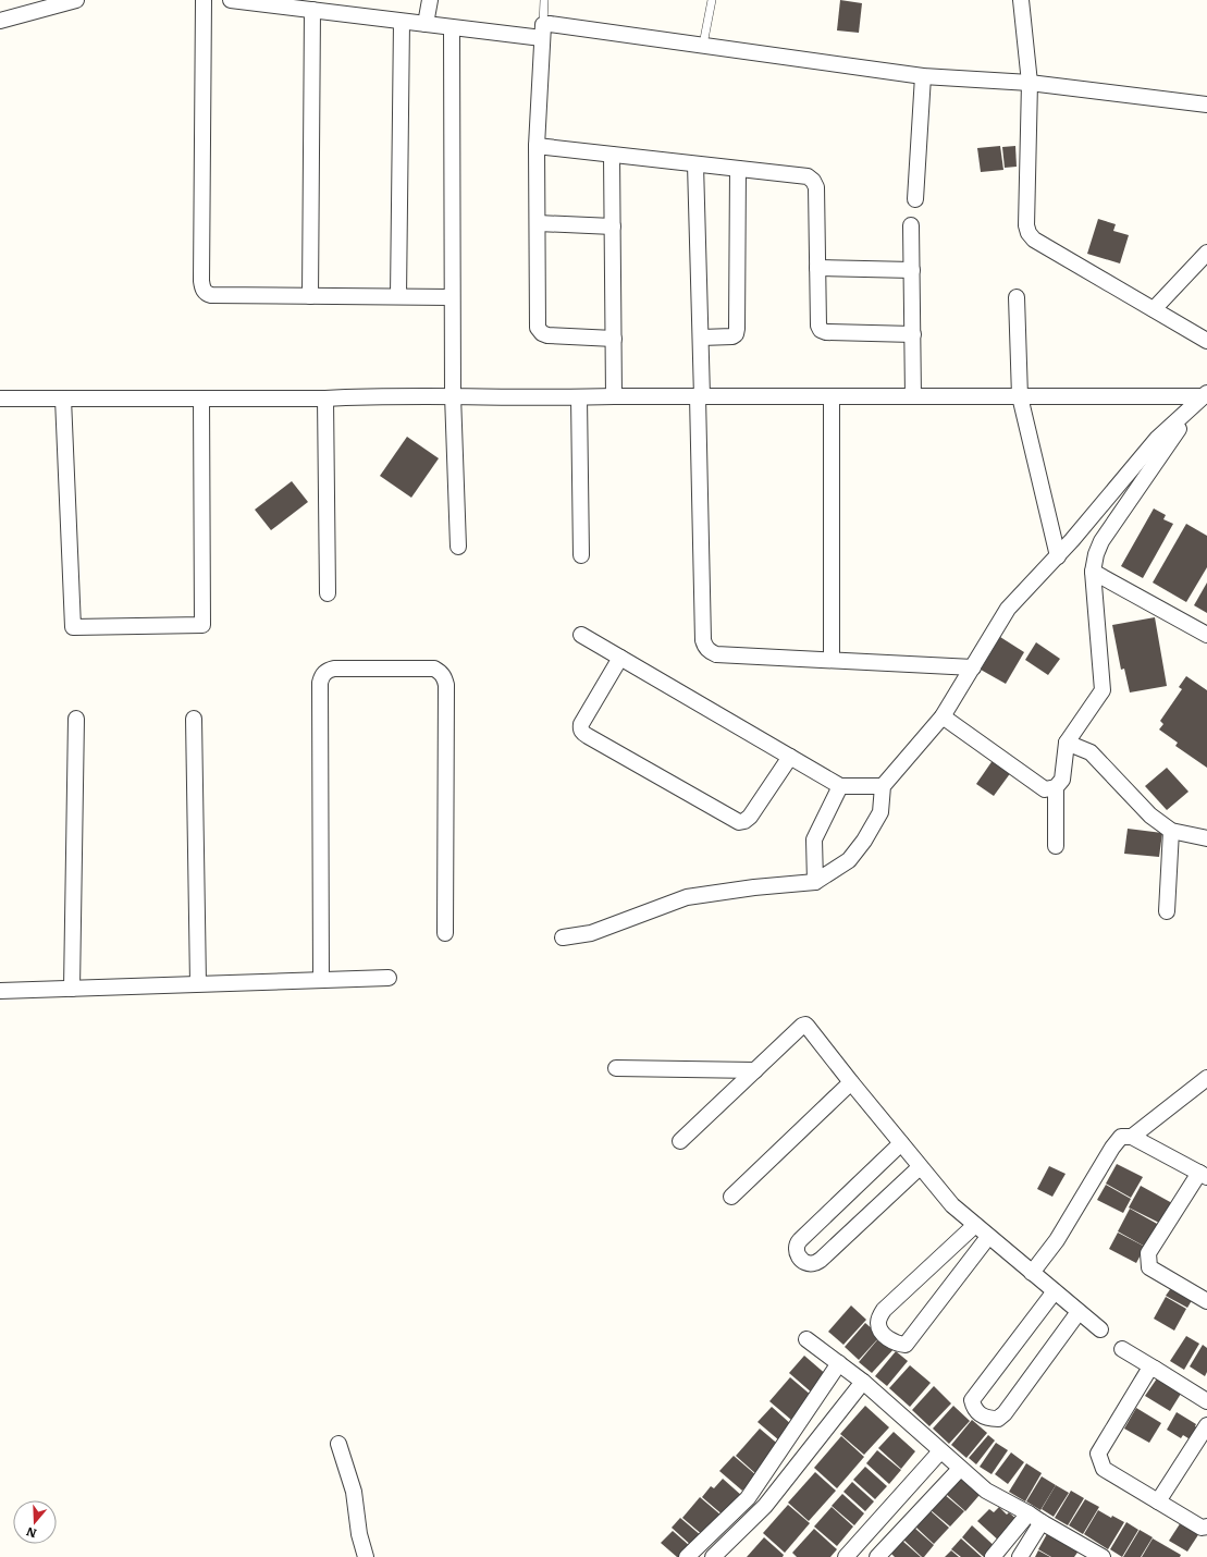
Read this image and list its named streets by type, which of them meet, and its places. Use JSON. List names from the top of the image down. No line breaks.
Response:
{"north":"bottom"}
